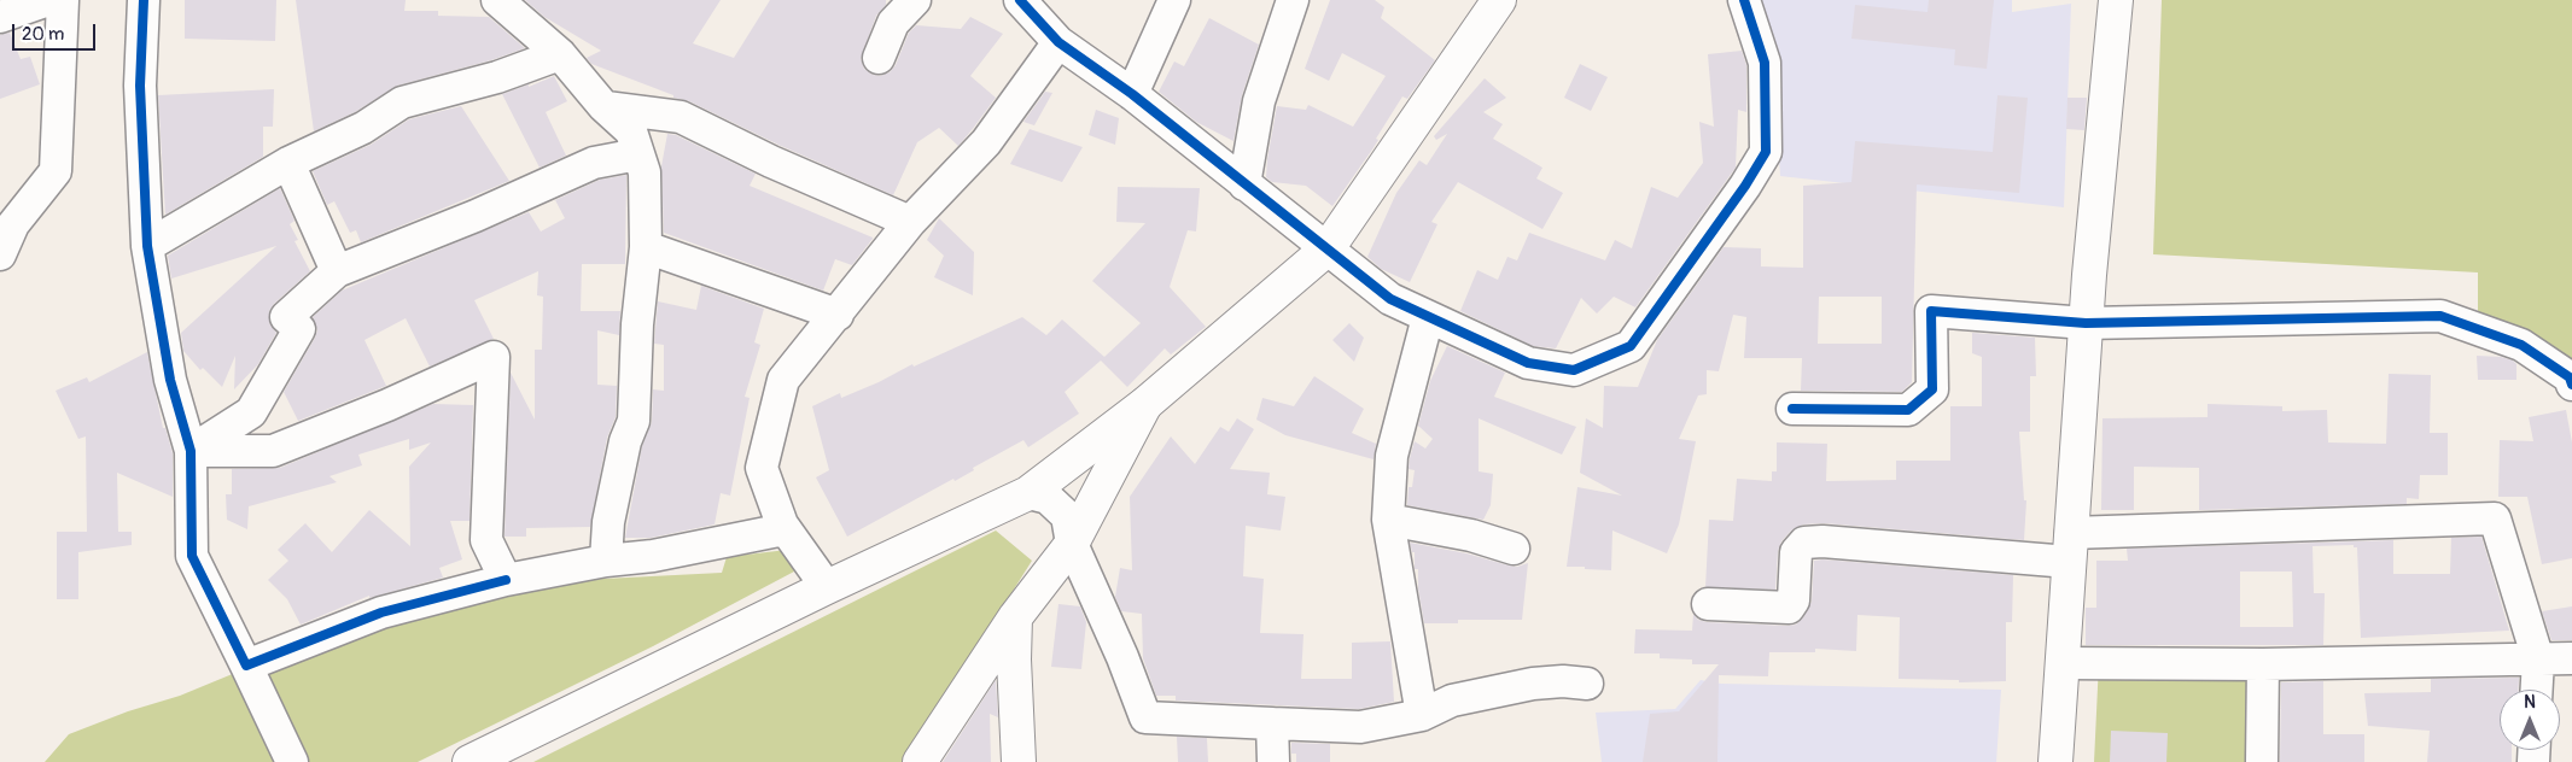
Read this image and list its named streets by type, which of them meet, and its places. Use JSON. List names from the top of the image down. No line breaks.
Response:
{"scale_bar":"20 m","north":"top"}
